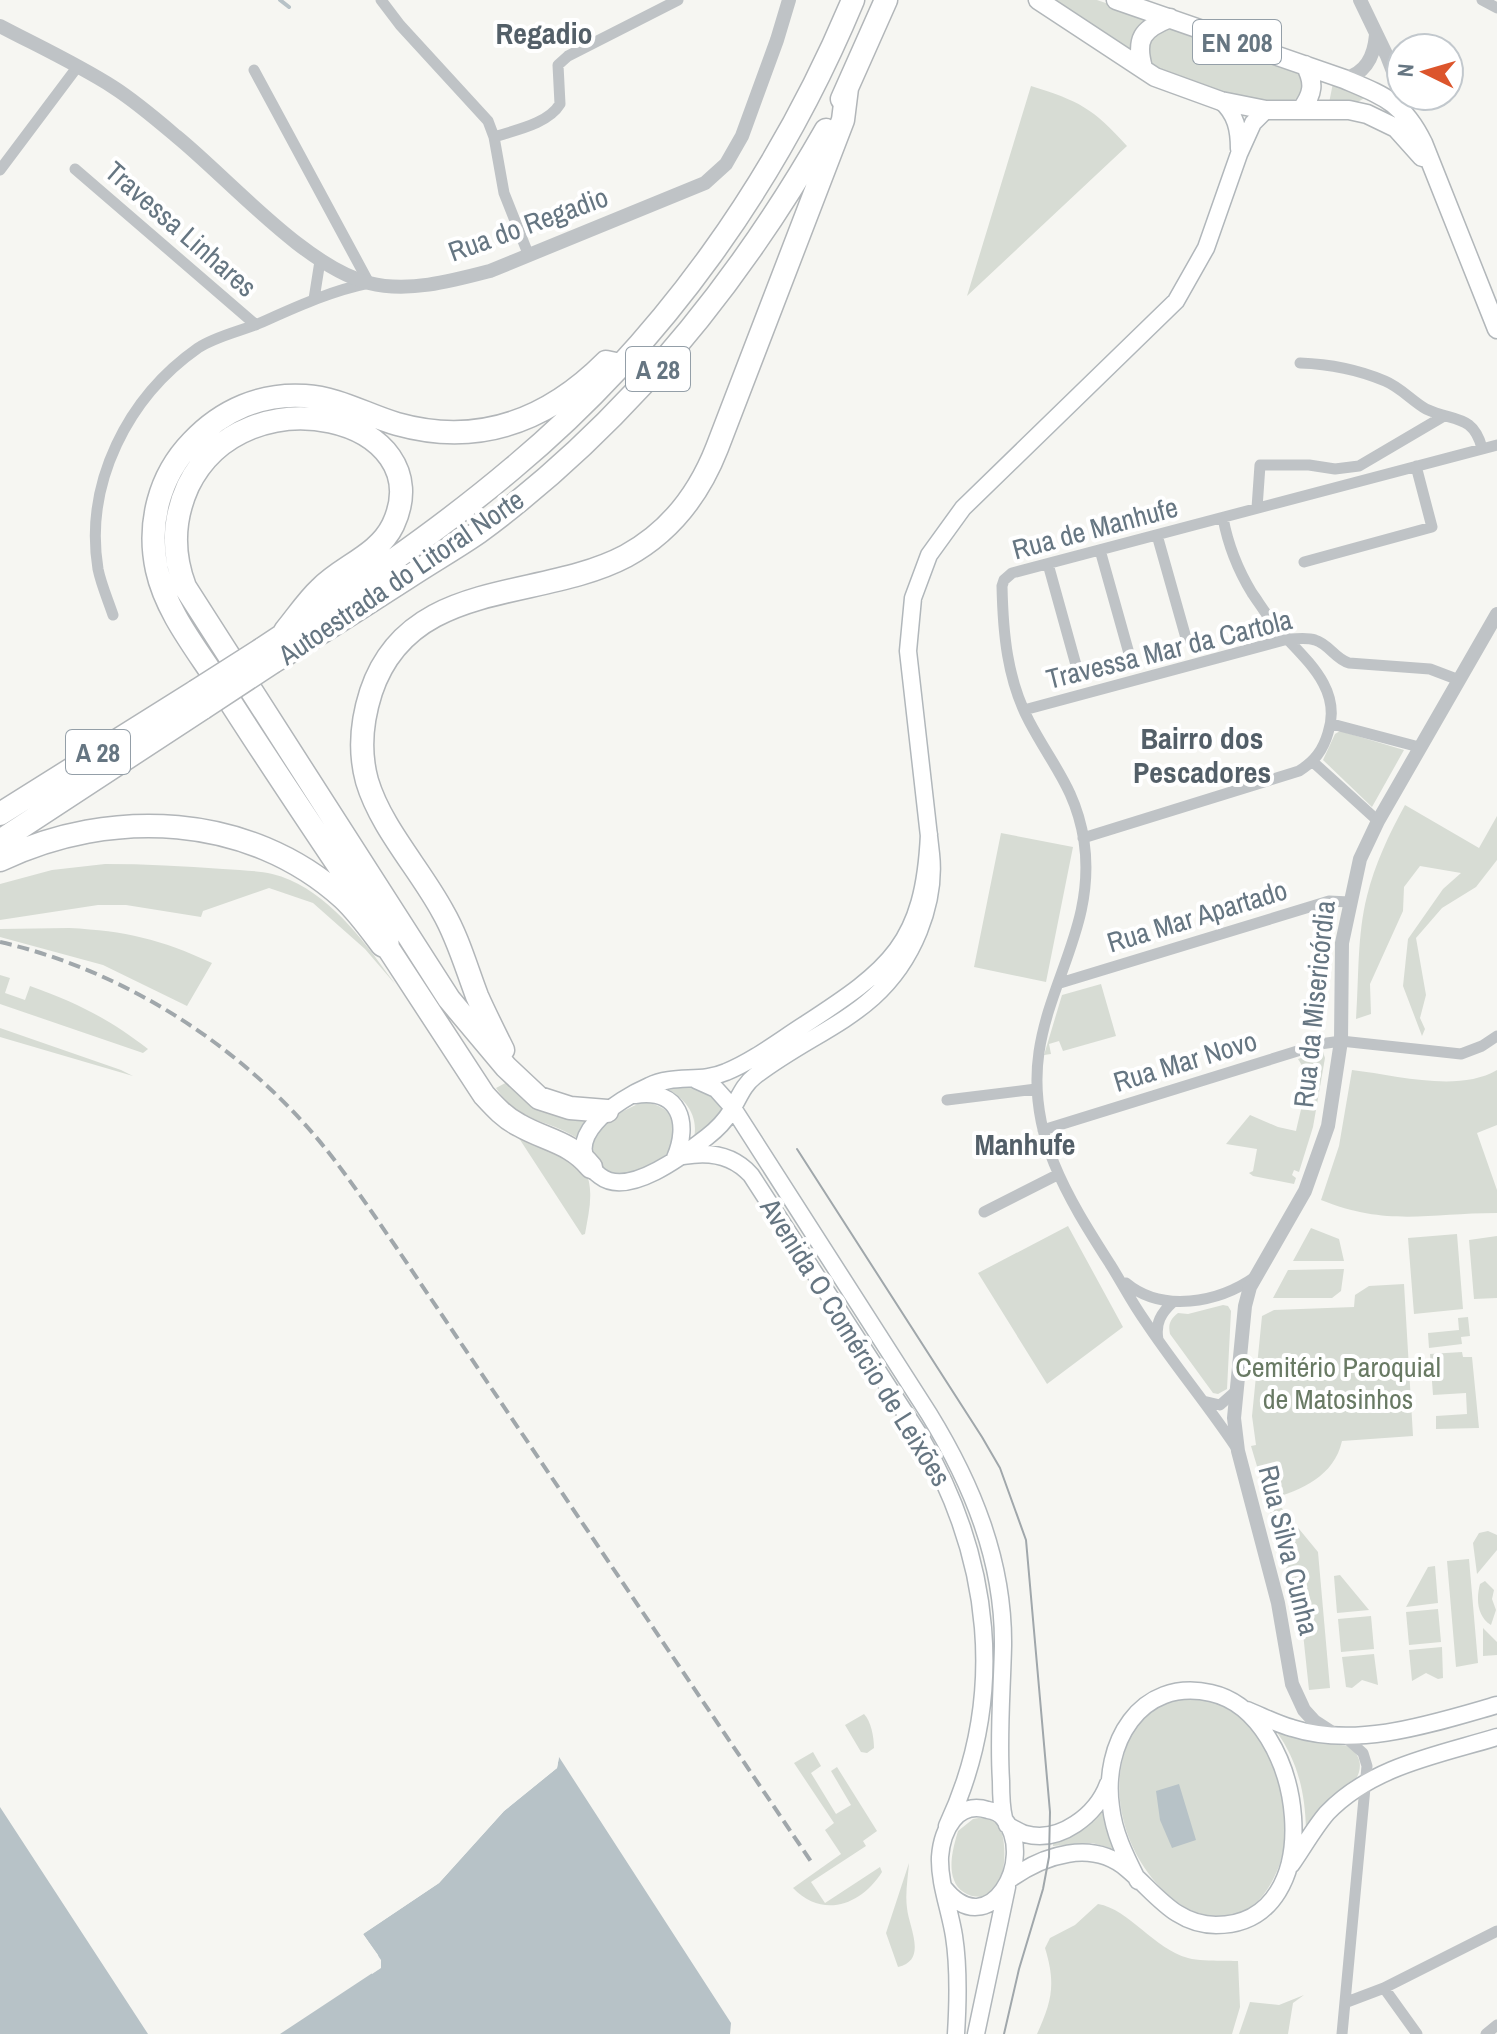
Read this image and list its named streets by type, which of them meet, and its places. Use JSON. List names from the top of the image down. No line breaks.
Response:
{"streets":{"highway":["A 28","Autoestrada do Litoral Norte"],"main road":["EN 208","Avenida O Comércio de Leixões"],"street":["Rua do Regadio","Travessa Linhares","Rua de Manhufe","Travessa Mar da Cartola","Rua Mar Apartado","Rua da Misericórdia","Rua Mar Novo","Rua Silva Cunha"]},"crossings":[["EN 208","Avenida O Comércio de Leixões"],["Rua de Manhufe","Travessa Mar da Cartola"],["Rua de Manhufe","Rua Mar Apartado"],["Rua de Manhufe","Rua Mar Novo"],["Rua de Manhufe","Rua Silva Cunha"],["Travessa Mar da Cartola","Rua da Misericórdia"],["Rua Mar Apartado","Rua da Misericórdia"],["Rua da Misericórdia","Rua Mar Novo"],["Rua da Misericórdia","Rua Silva Cunha"]],"districts":["Regadio","Bairro dos Pescadores","Manhufe"],"parks":["Cemitério Paroquial de Matosinhos"],"north":"left"}
